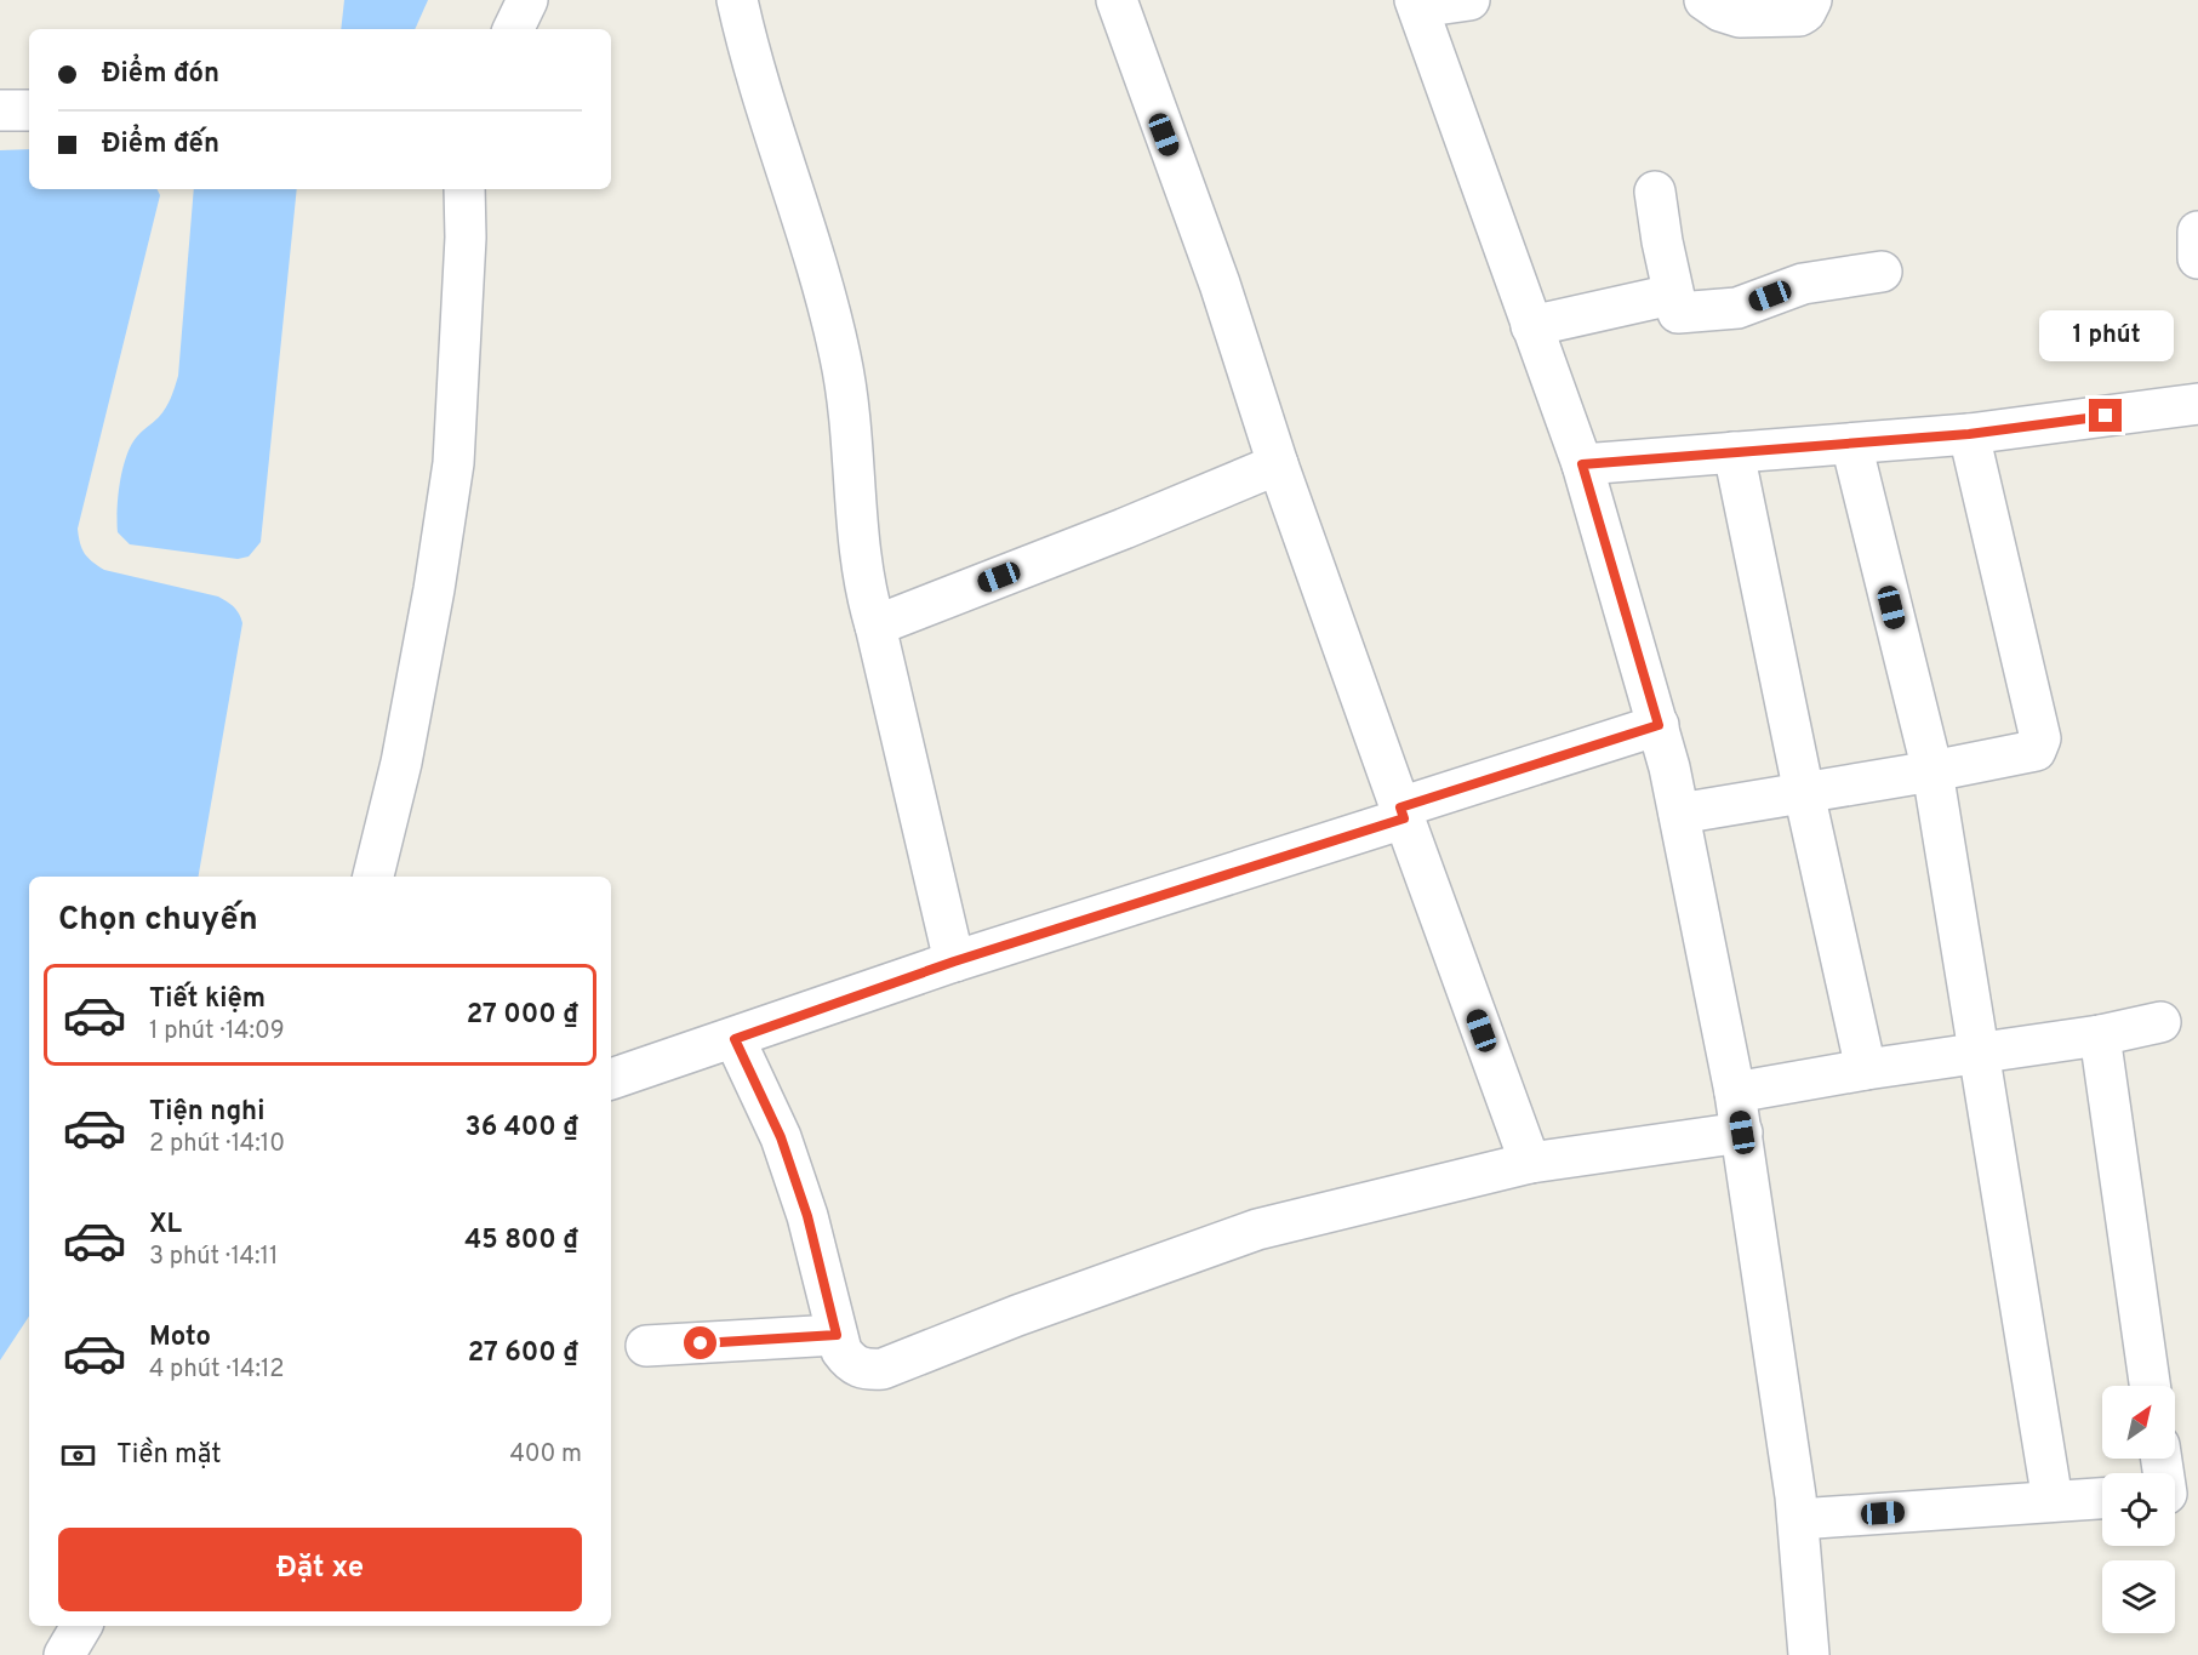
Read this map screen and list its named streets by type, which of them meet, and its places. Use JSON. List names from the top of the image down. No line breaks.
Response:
{"north":"top right","page":{"banner":["Điểm đón","Điểm đến"],"bubble":"1 phút","heading":"Chọn chuyến","list":[{"name":"Tiết kiệm","note":"1 phút · 14:09","value":"27 000 ₫"},{"name":"Tiện nghi","note":"2 phút · 14:10","value":"36 400 ₫"},{"name":"XL","note":"3 phút · 14:11","value":"45 800 ₫"},{"name":"Moto","note":"4 phút · 14:12","value":"27 600 ₫"}],"pay":["Tiền mặt","400 m"],"buttons":"Đặt xe"}}
